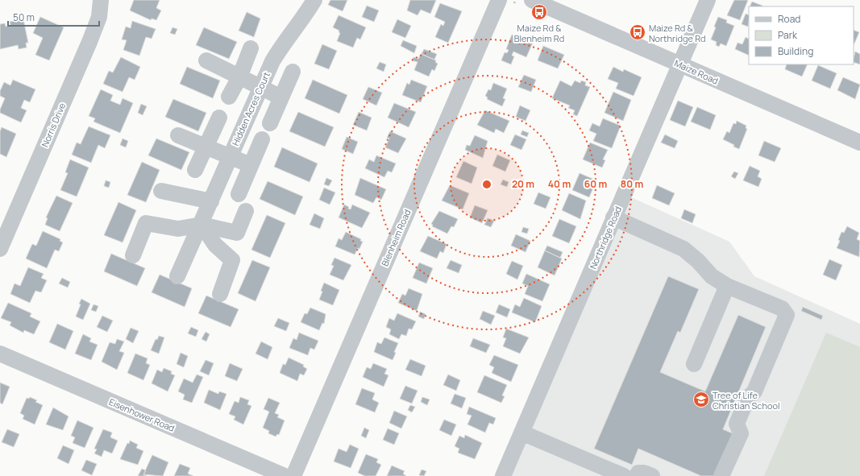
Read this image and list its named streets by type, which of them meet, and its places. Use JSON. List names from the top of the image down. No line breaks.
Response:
{"streets":{"street":["Maize Road","Hidden Acres Court","Norris Drive","Blenheim Road","Northridge Road","Eisenhower Road"]},"crossings":[["Maize Road","Northridge Road"]],"places":{"bus stop":["Maize Rd & Blenheim Rd","Maize Rd & Northridge Rd"],"school or university":["Tree of Life Christian School"]},"legend":["Road","Park","Building"],"scale_bar":"50 m","rings":["20 m","40 m","60 m","80 m"]}
